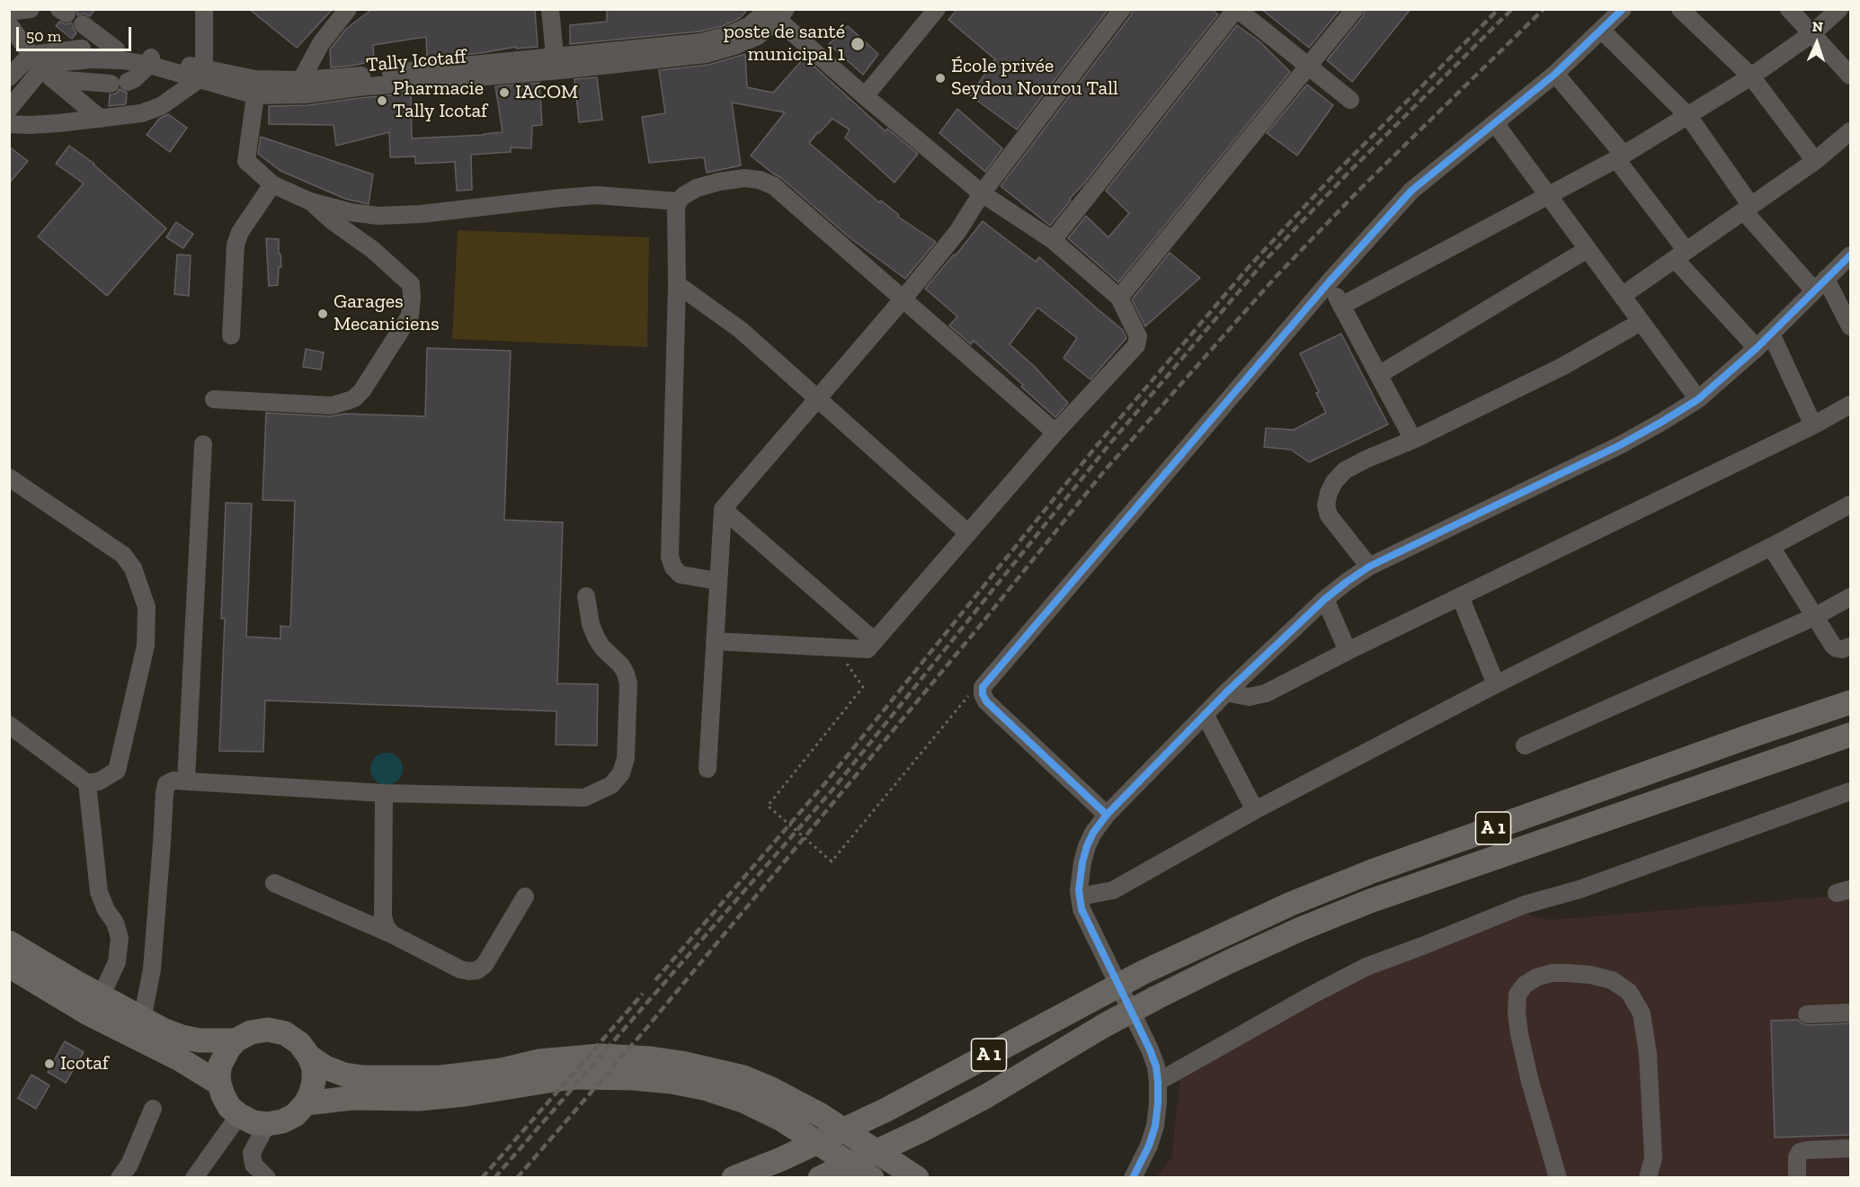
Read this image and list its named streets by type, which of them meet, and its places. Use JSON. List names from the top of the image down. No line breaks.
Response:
{"streets":{"highway":["A 1"],"street":["Tally Icotaff"]},"places":["poste de santé municipal 1","École privée Seydou Nourou Tall","IACOM","Pharmacie Tally Icotaf","Garages Mecaniciens","Icotaf"],"scale_bar":"50 m","north":"top"}
